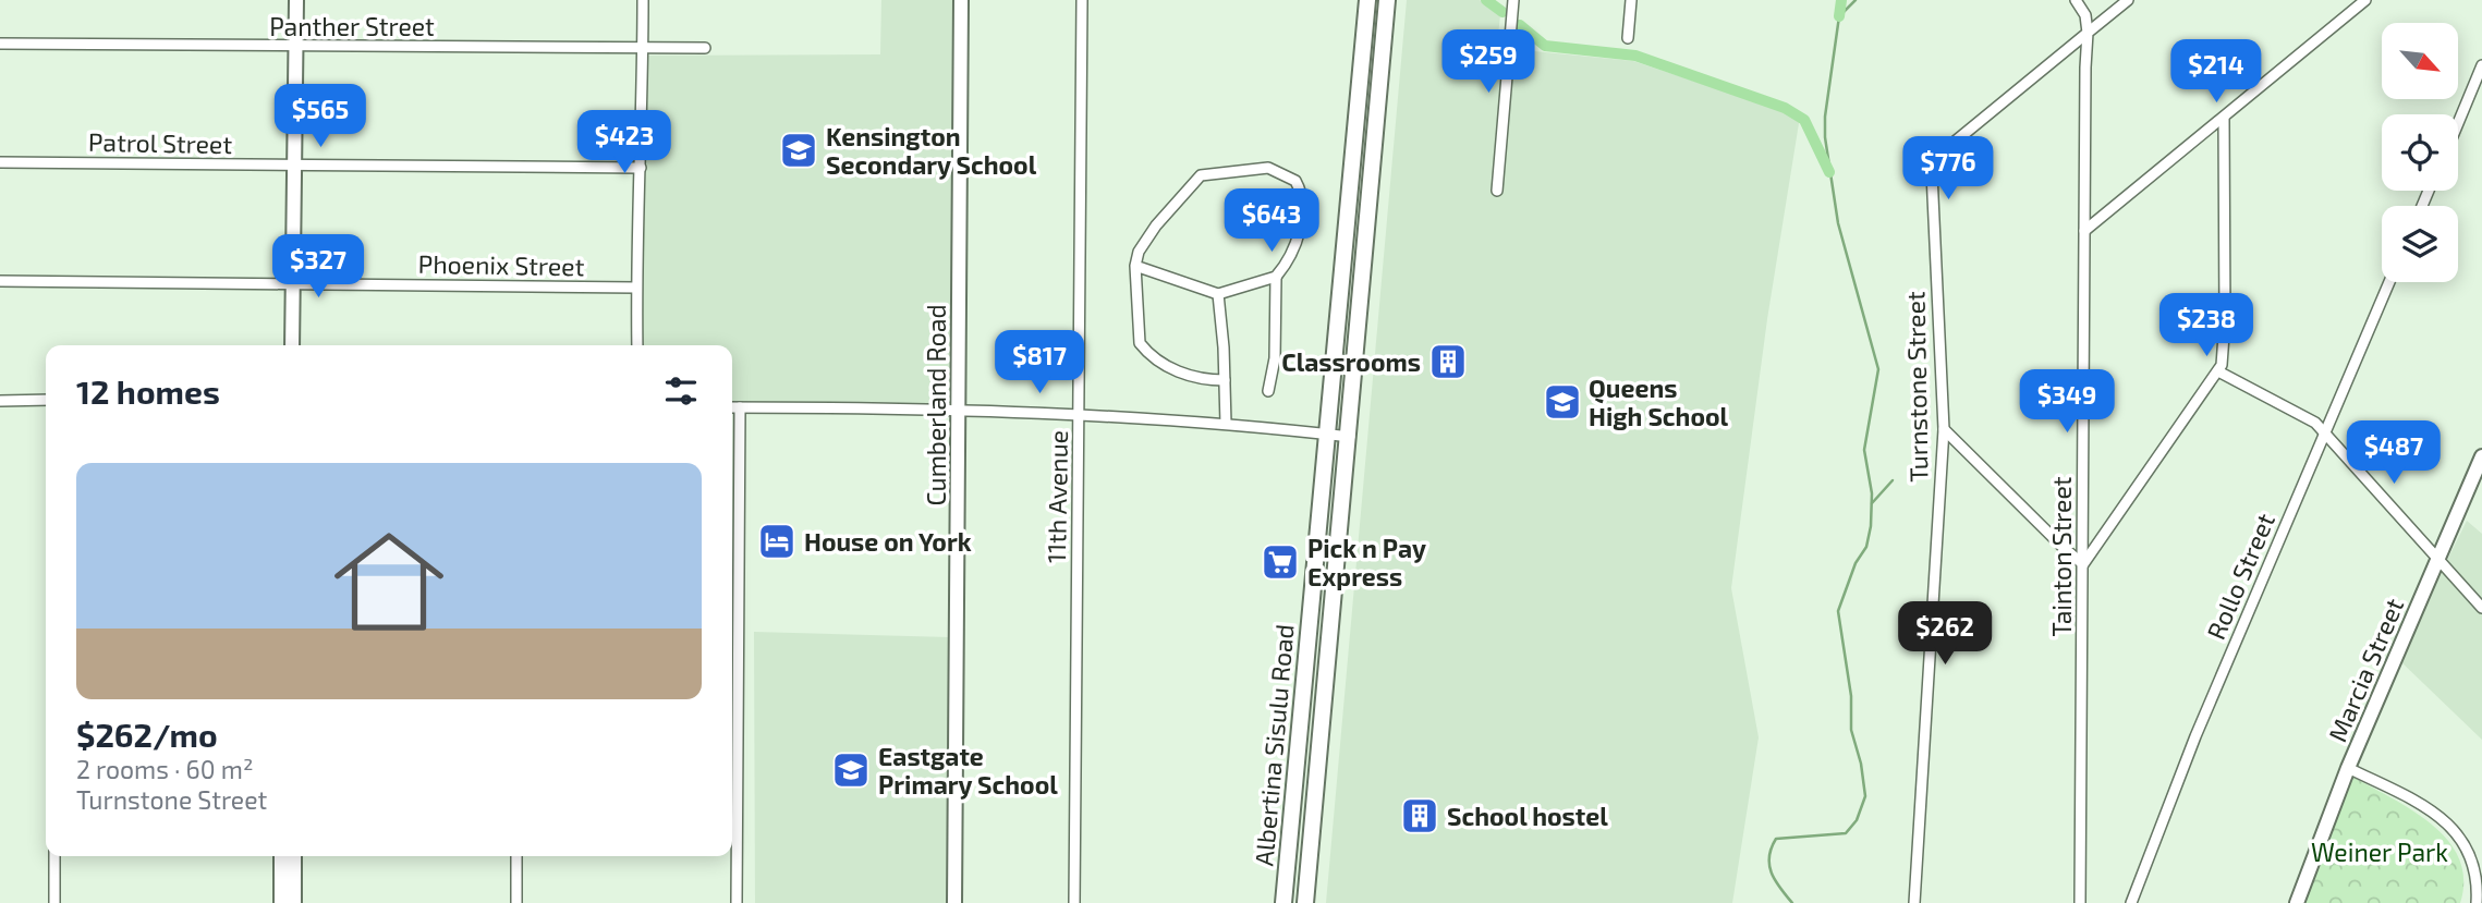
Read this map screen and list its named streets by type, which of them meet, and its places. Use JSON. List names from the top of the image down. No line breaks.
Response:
{"streets":{"main road":["Cumberland Road","Marcia Street","Albertina Sisulu Road"],"street":["Panther Street","Patrol Street","Phoenix Street","Turnstone Street","11th Avenue","Tainton Street","Rollo Street"]},"crossings":[["Turnstone Street","Tainton Street"]],"parks":["Weiner Park"],"places":{"school or university":["Kensington Secondary School","Queens High School","Eastgate Primary School"],"building":["Classrooms","School hostel"],"hotel":["House on York"],"supermarket":["Pick n Pay Express"]},"north":"bottom right","page":{"price":["$259","$214","$565","$423","$776","$643","$327","$238","$817","$349","$487","$262"],"heading":"12 homes","list":[{"name":"$262/mo","note":"2 rooms · 60 m² · Turnstone Street"}]}}
